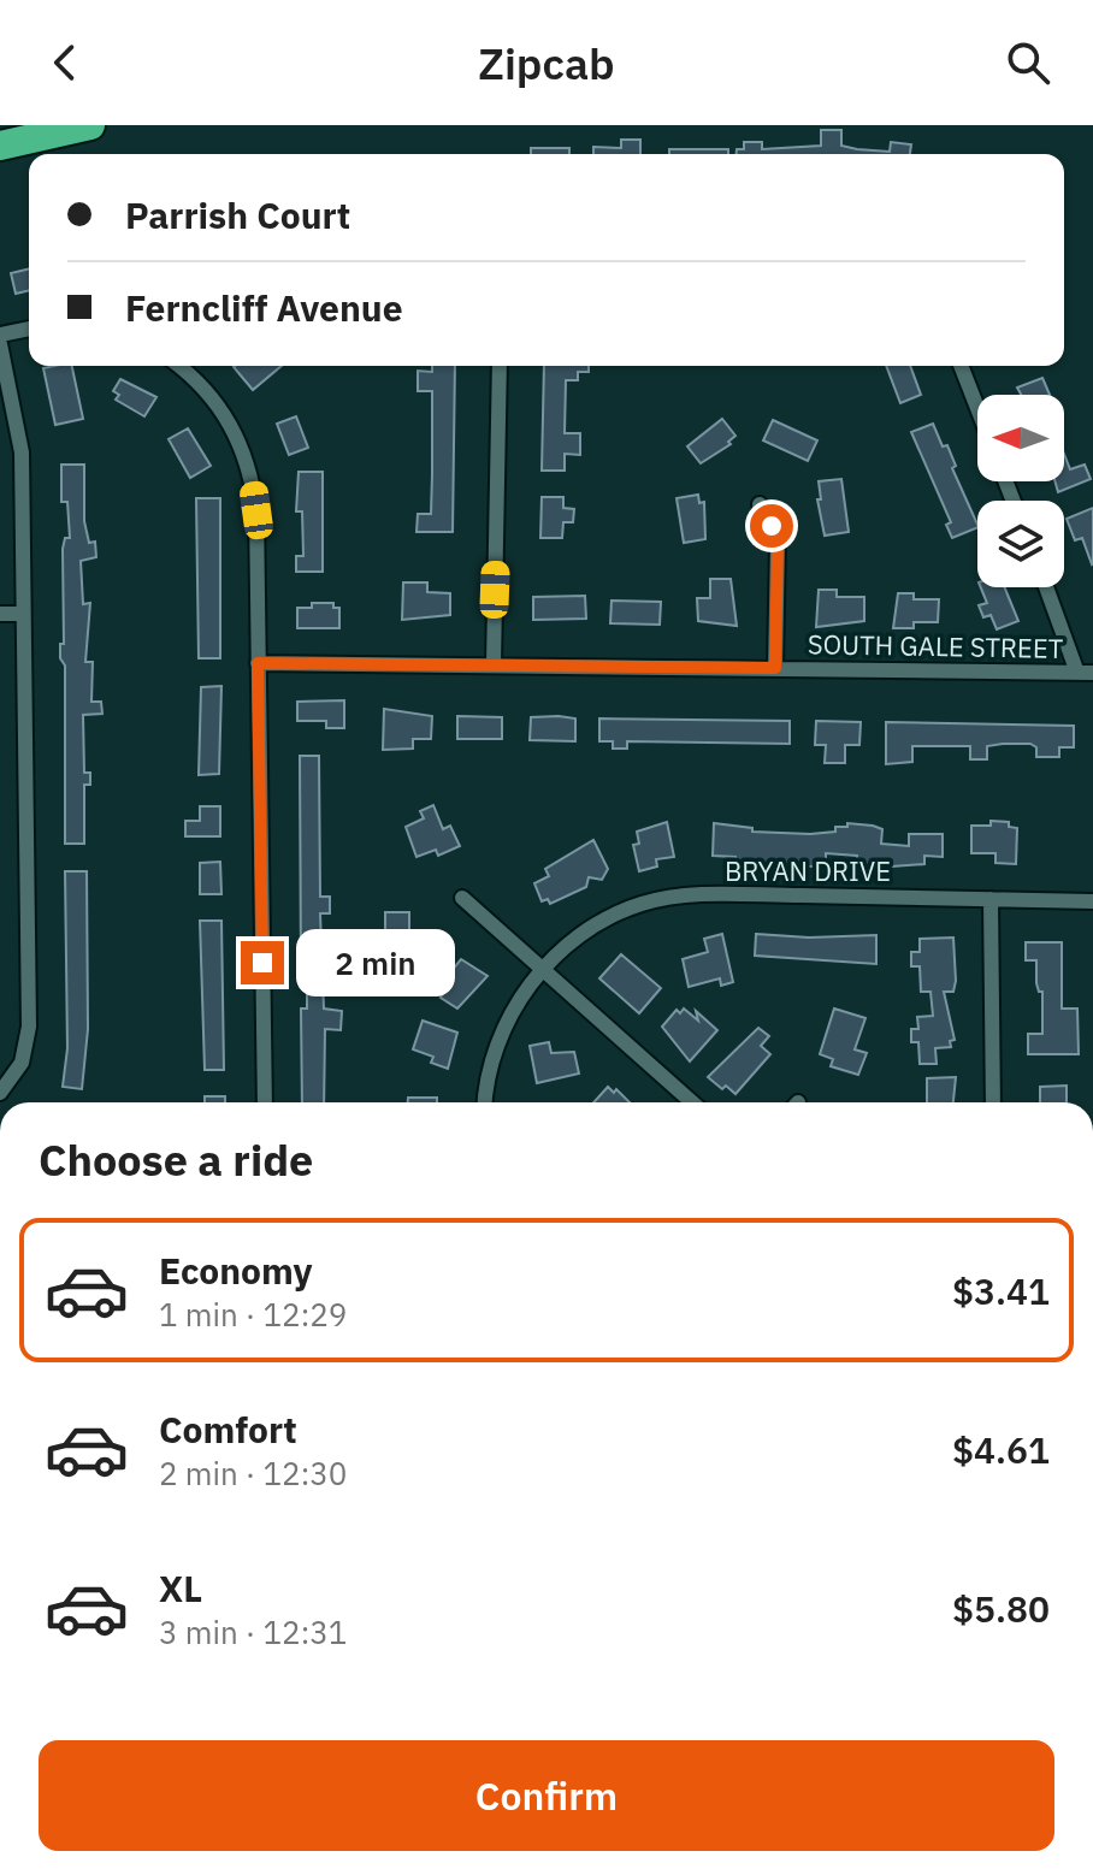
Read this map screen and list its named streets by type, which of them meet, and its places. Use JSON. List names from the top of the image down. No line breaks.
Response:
{"streets":{"street":["SOUTH GALE STREET","BRYAN DRIVE"]},"north":"left","page":{"header":"Zipcab","banner":["Parrish Court","Ferncliff Avenue"],"bubble":"2 min","heading":"Choose a ride","list":[{"name":"Economy","note":"1 min · 12:29","value":"$3.41"},{"name":"Comfort","note":"2 min · 12:30","value":"$4.61"},{"name":"XL","note":"3 min · 12:31","value":"$5.80"}],"buttons":"Confirm"}}
